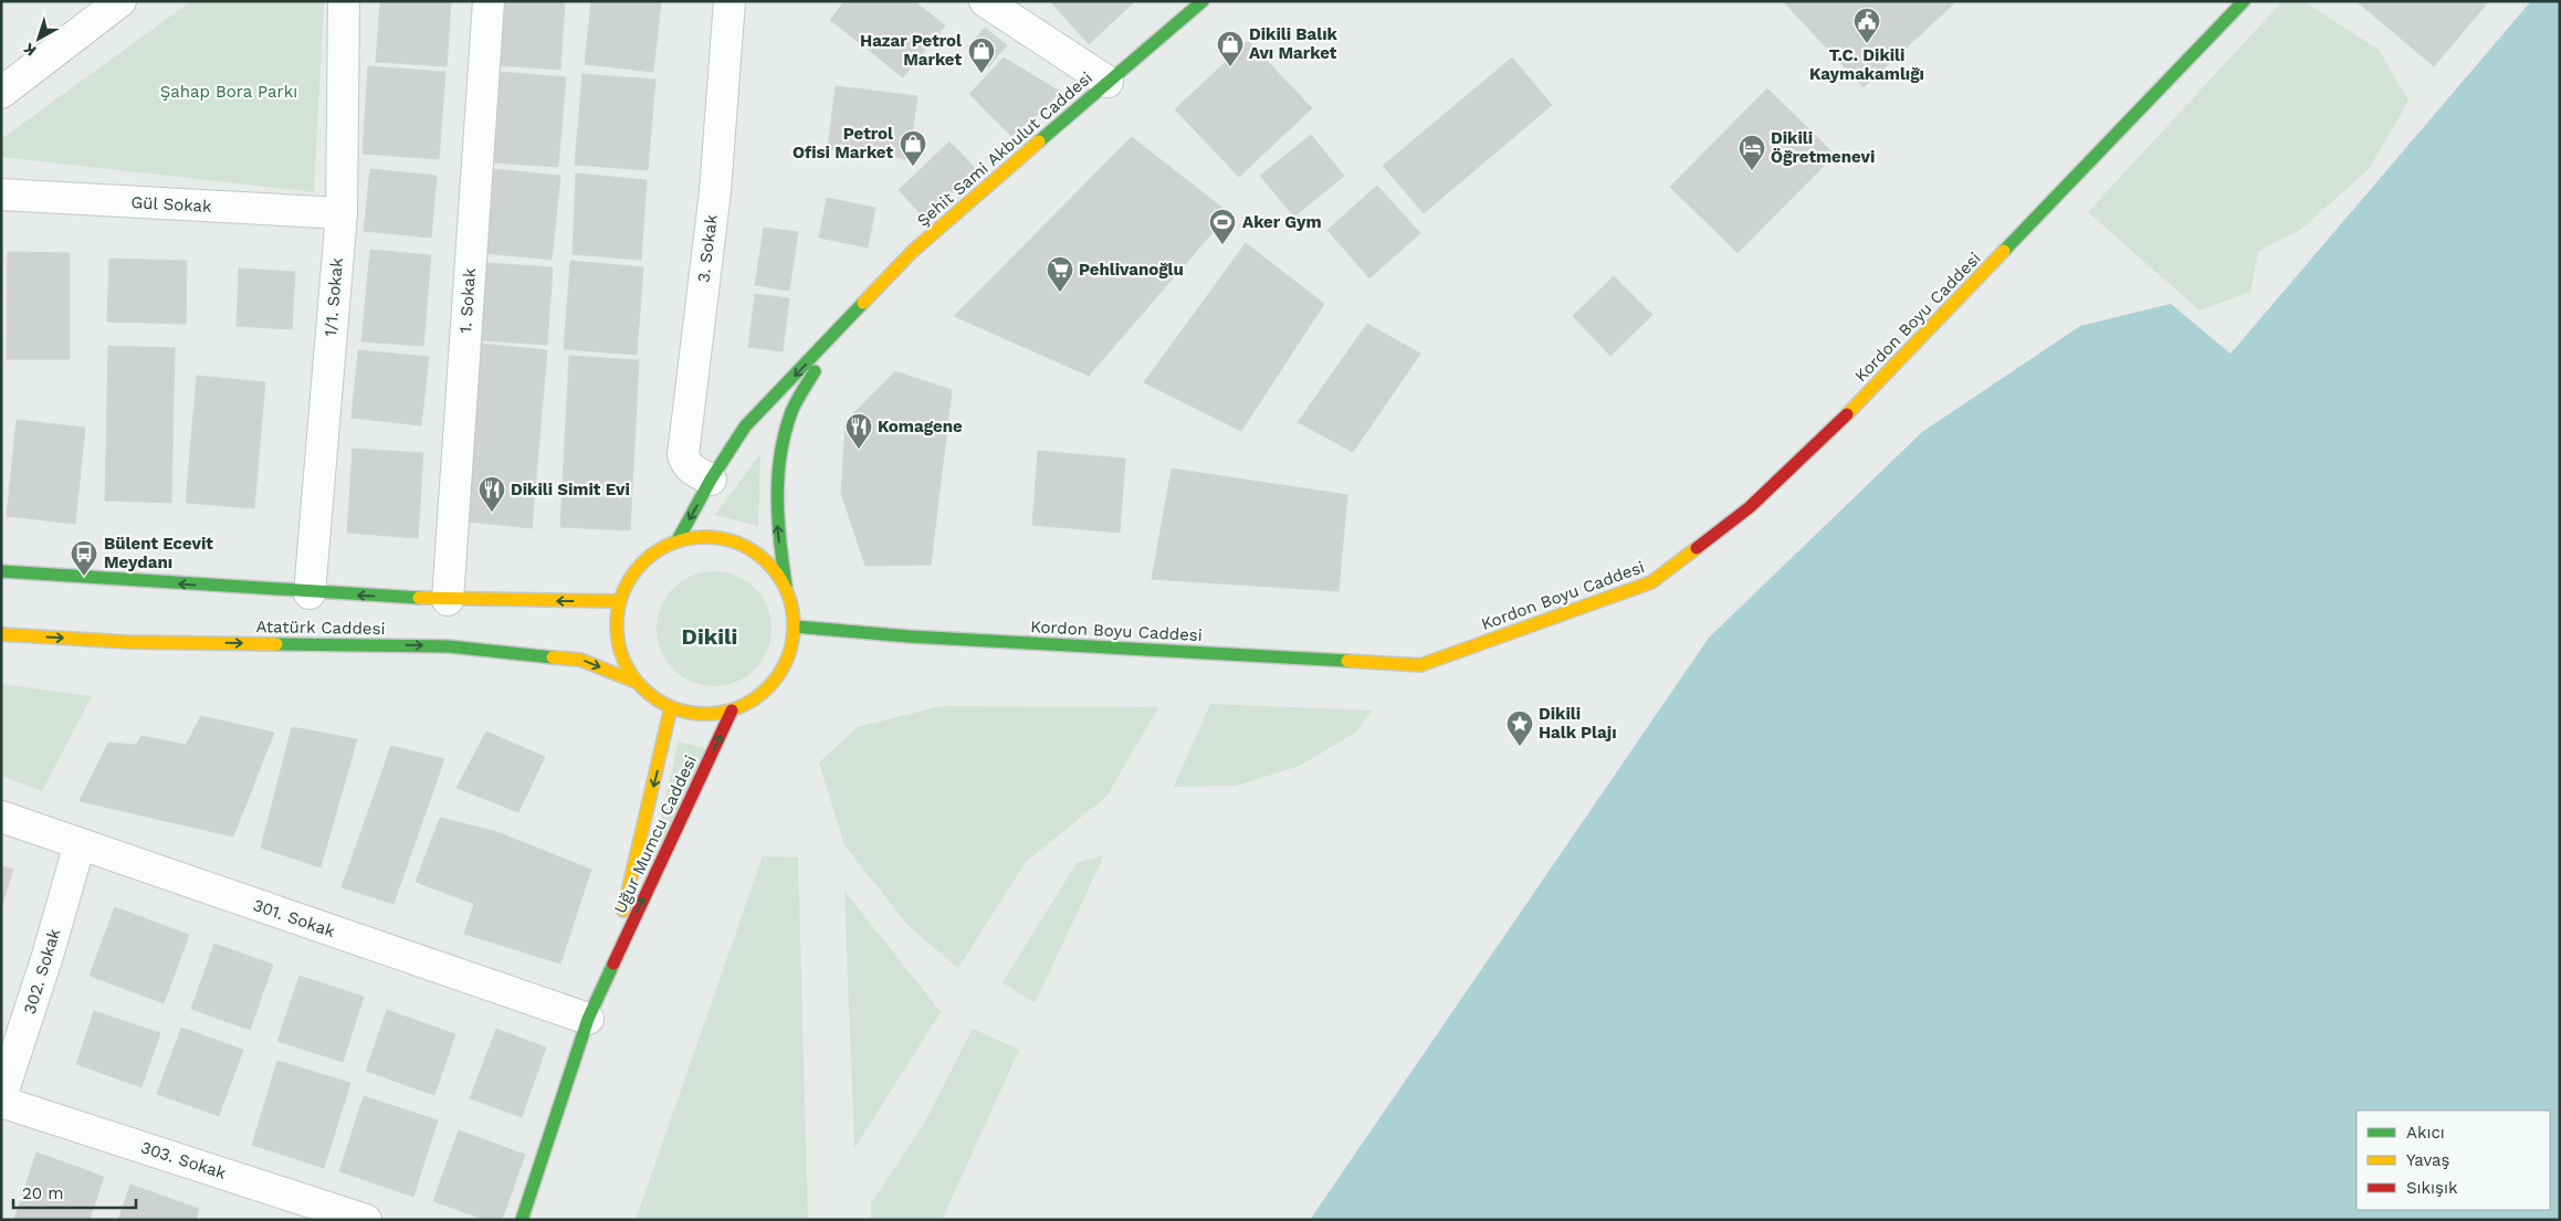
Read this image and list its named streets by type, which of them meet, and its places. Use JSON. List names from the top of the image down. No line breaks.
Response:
{"streets":{"main road":["Şehit Sami Akbulut Caddesi","Kordon Boyu Caddesi","Atatürk Caddesi","Uğur Mumcu Caddesi"],"street":["Gül Sokak","3. Sokak","1/1. Sokak","1. Sokak","301. Sokak","302. Sokak","303. Sokak"]},"crossings":[["Şehit Sami Akbulut Caddesi","3. Sokak"],["Şehit Sami Akbulut Caddesi","Kordon Boyu Caddesi"],["Şehit Sami Akbulut Caddesi","Atatürk Caddesi"],["Şehit Sami Akbulut Caddesi","Uğur Mumcu Caddesi"],["Gül Sokak","1/1. Sokak"],["1/1. Sokak","Atatürk Caddesi"],["1. Sokak","Atatürk Caddesi"],["Kordon Boyu Caddesi","Atatürk Caddesi"],["Kordon Boyu Caddesi","Uğur Mumcu Caddesi"],["Atatürk Caddesi","Uğur Mumcu Caddesi"],["Uğur Mumcu Caddesi","301. Sokak"],["301. Sokak","302. Sokak"]],"districts":["Dikili"],"parks":["Şahap Bora Parkı"],"places":{"public building":["T.C. Dikili Kaymakamlığı"],"shop":["Dikili Balık Avı Market","Hazar Petrol Market","Petrol Ofisi Market"],"hotel":["Dikili Öğretmenevi"],"sports":["Aker Gym"],"supermarket":["Pehlivanoğlu"],"restaurant":["Komagene","Dikili Simit Evi"],"bus stop":["Bülent Ecevit Meydanı"],"place":["Dikili Halk Plajı"]},"legend":["Akıcı","Yavaş","Sıkışık"],"scale_bar":"20 m","north":"bottom left"}
